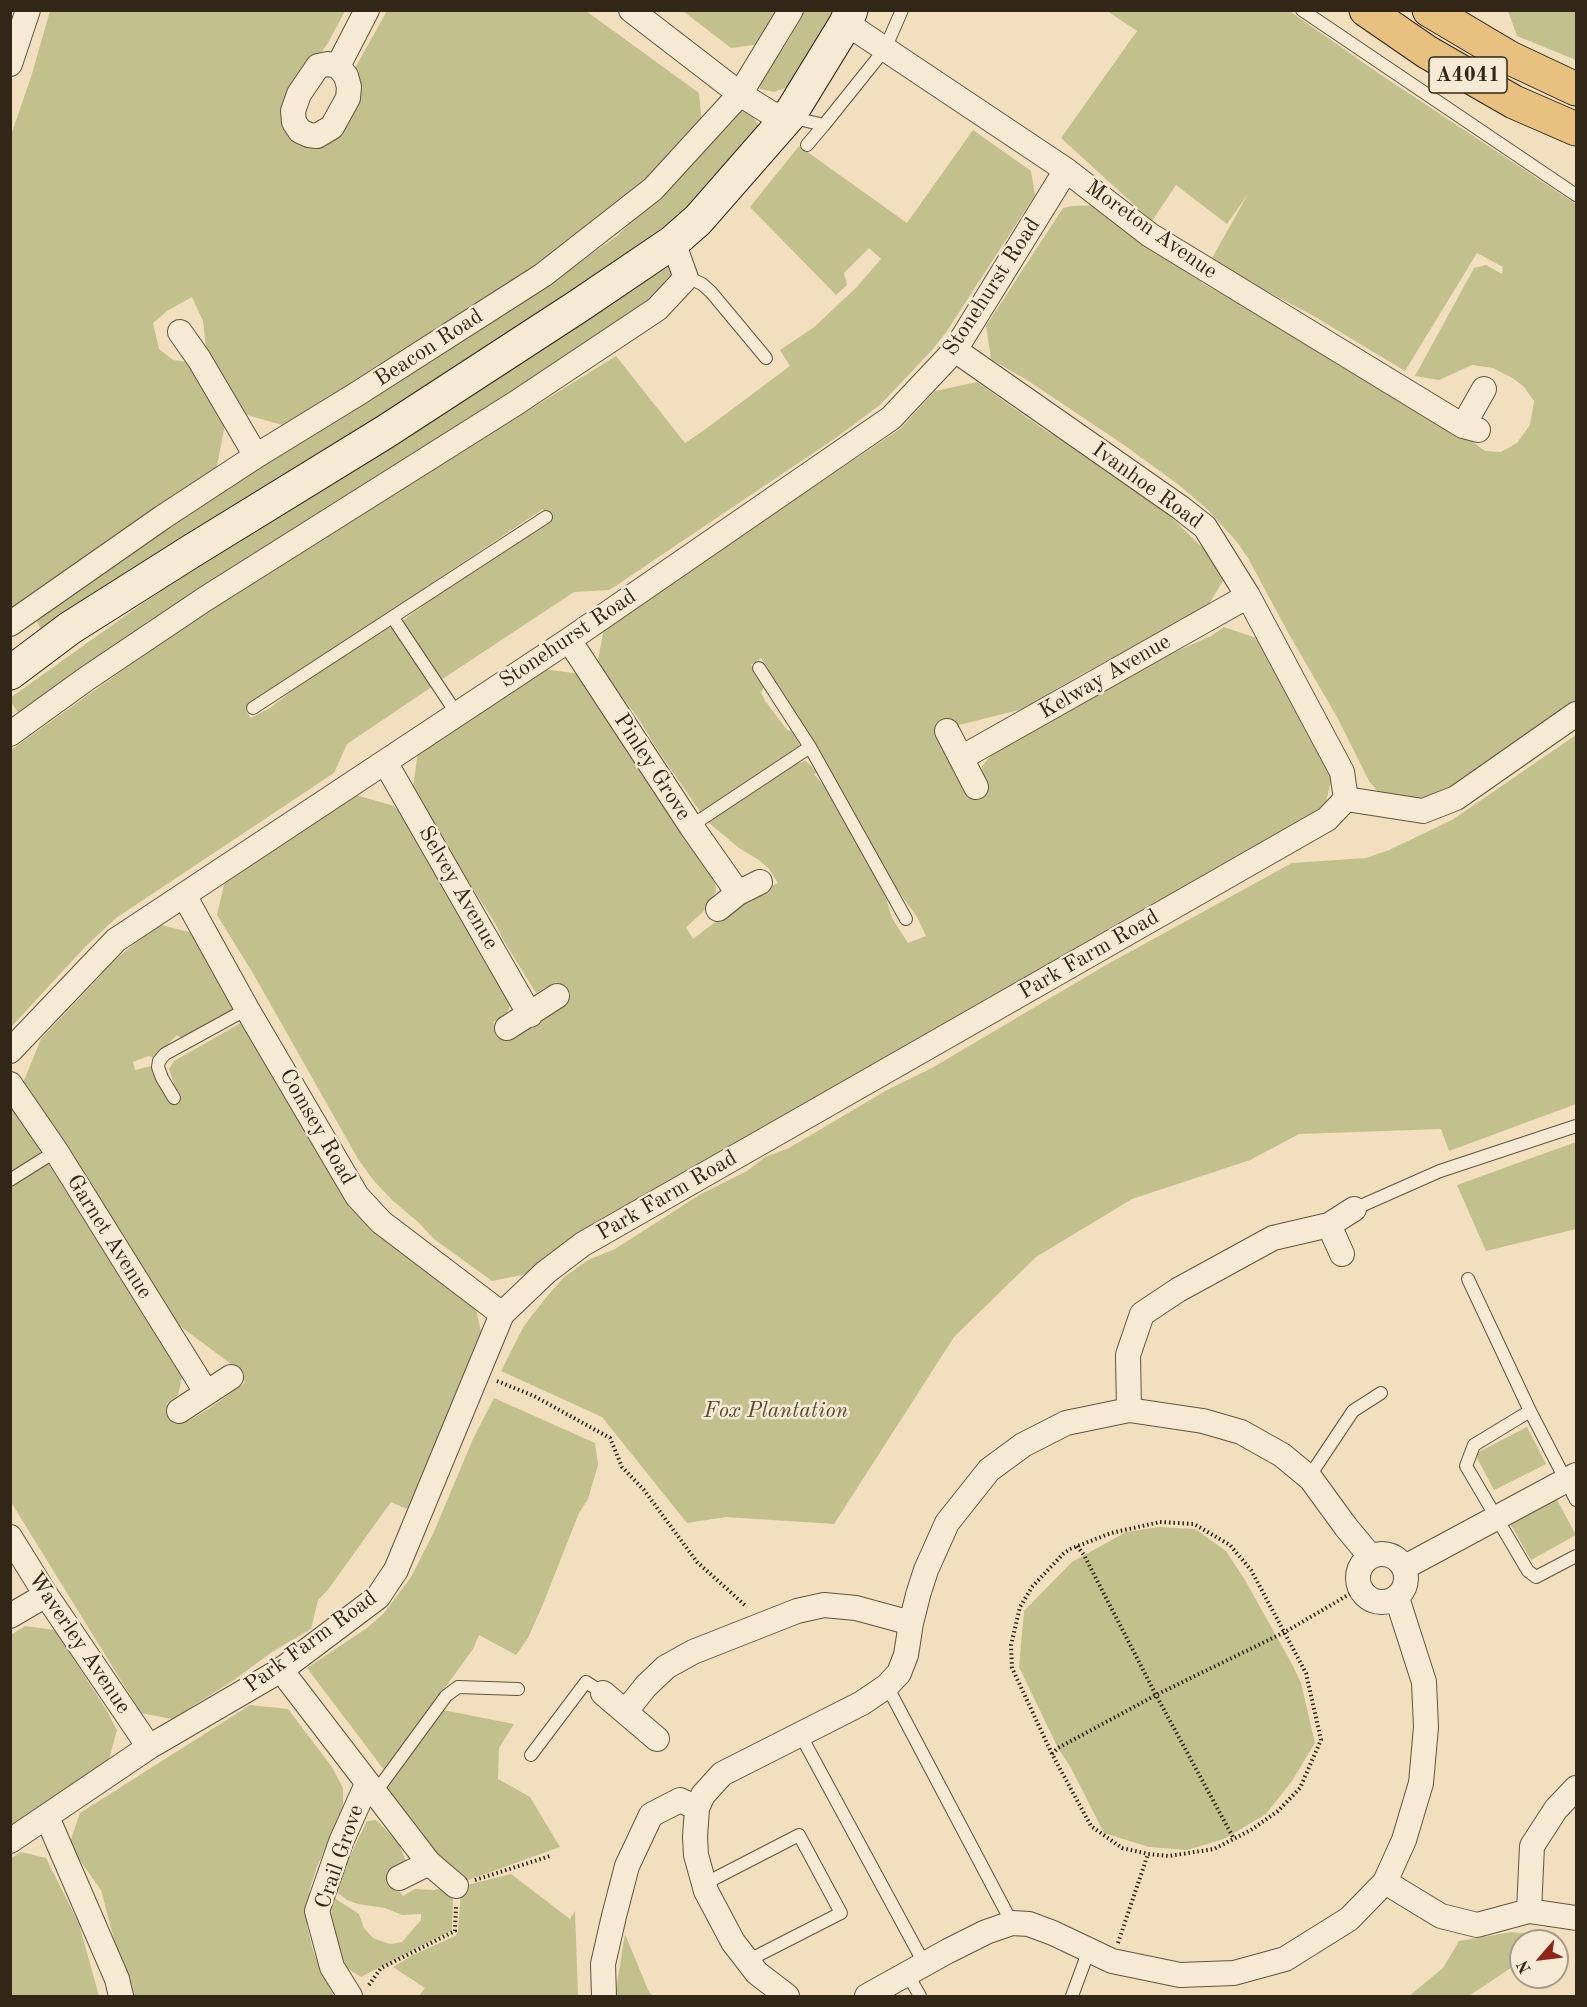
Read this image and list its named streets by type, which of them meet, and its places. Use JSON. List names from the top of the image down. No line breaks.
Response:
{"streets":{"highway":["A4041"],"main road":["Beacon Road"],"street":["Moreton Avenue","Stonehurst Road","Ivanhoe Road","Kelway Avenue","Pinley Grove","Selvey Avenue","Park Farm Road","Comsey Road","Garnet Avenue","Waverley Avenue","Crail Grove"]},"crossings":[["Moreton Avenue","Stonehurst Road"],["Moreton Avenue","Beacon Road"],["Stonehurst Road","Ivanhoe Road"],["Stonehurst Road","Pinley Grove"],["Stonehurst Road","Selvey Avenue"],["Stonehurst Road","Comsey Road"],["Ivanhoe Road","Kelway Avenue"],["Ivanhoe Road","Park Farm Road"],["Park Farm Road","Comsey Road"],["Park Farm Road","Waverley Avenue"],["Park Farm Road","Crail Grove"]],"parks":["Fox Plantation"],"north":"bottom left"}
